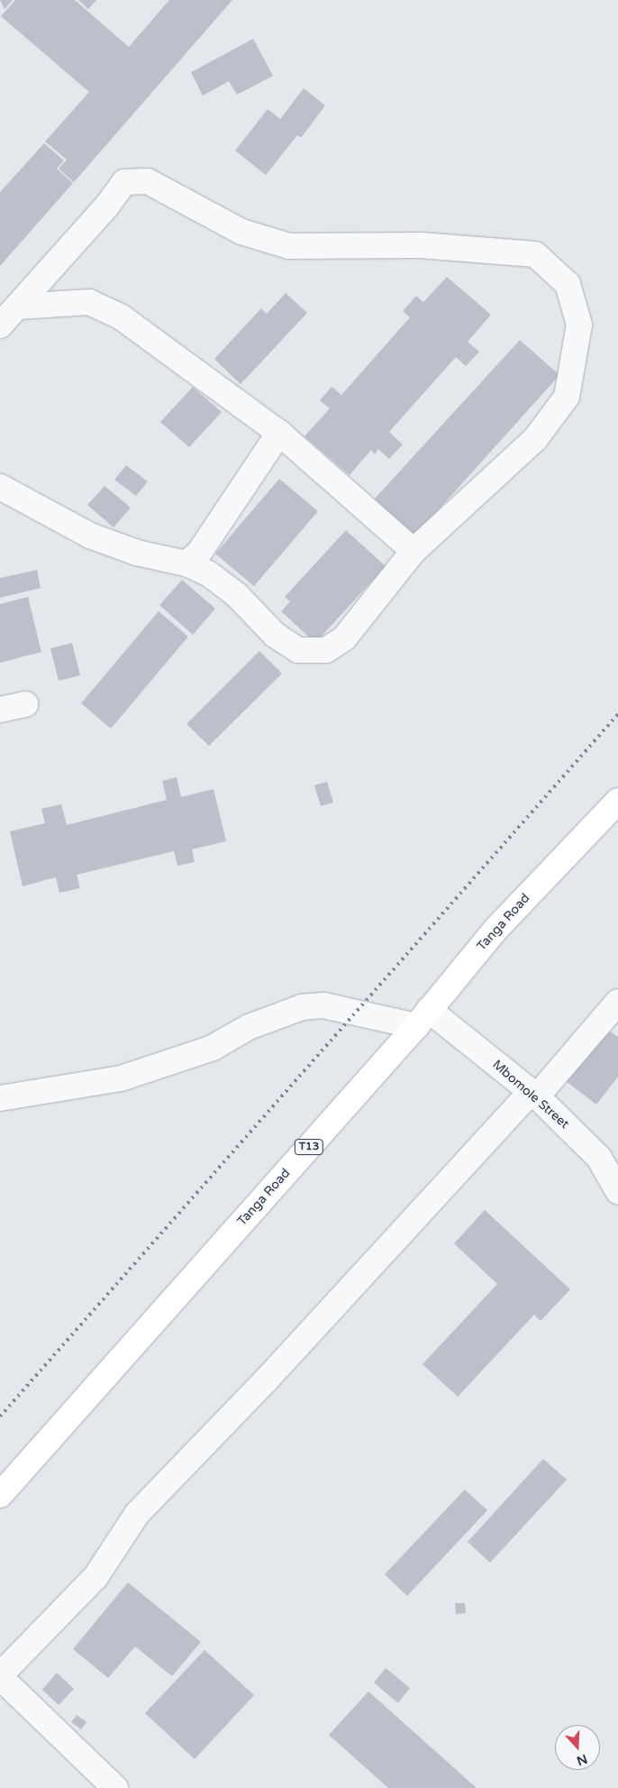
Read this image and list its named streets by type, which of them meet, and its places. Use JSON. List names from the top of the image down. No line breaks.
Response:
{"streets":{"highway":["Tanga Road","T13"],"street":["Mbomole Street"]},"crossings":[["Tanga Road","Mbomole Street"]],"north":"bottom"}
